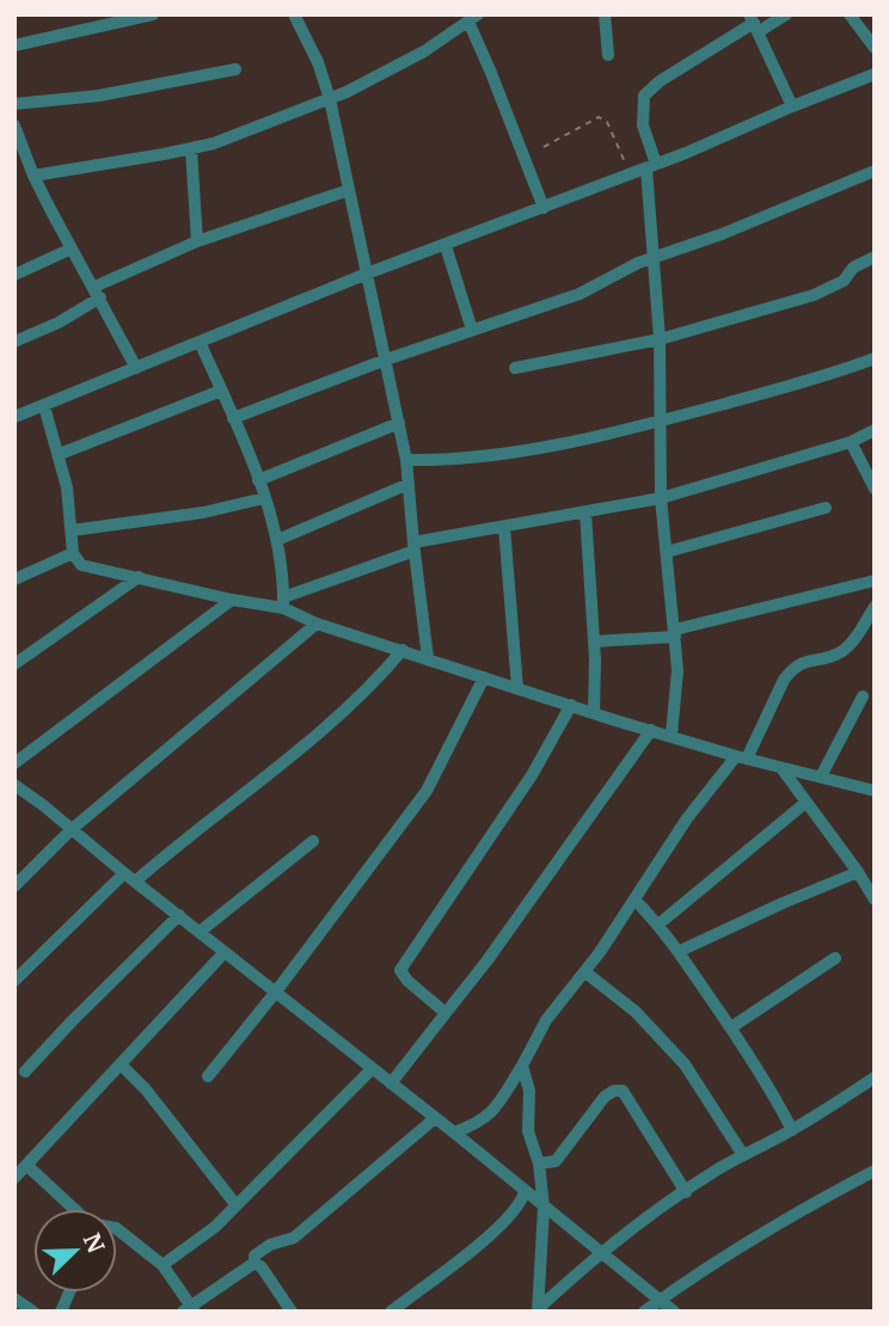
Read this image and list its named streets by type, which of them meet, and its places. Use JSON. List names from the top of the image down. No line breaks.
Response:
{"north":"top right"}
